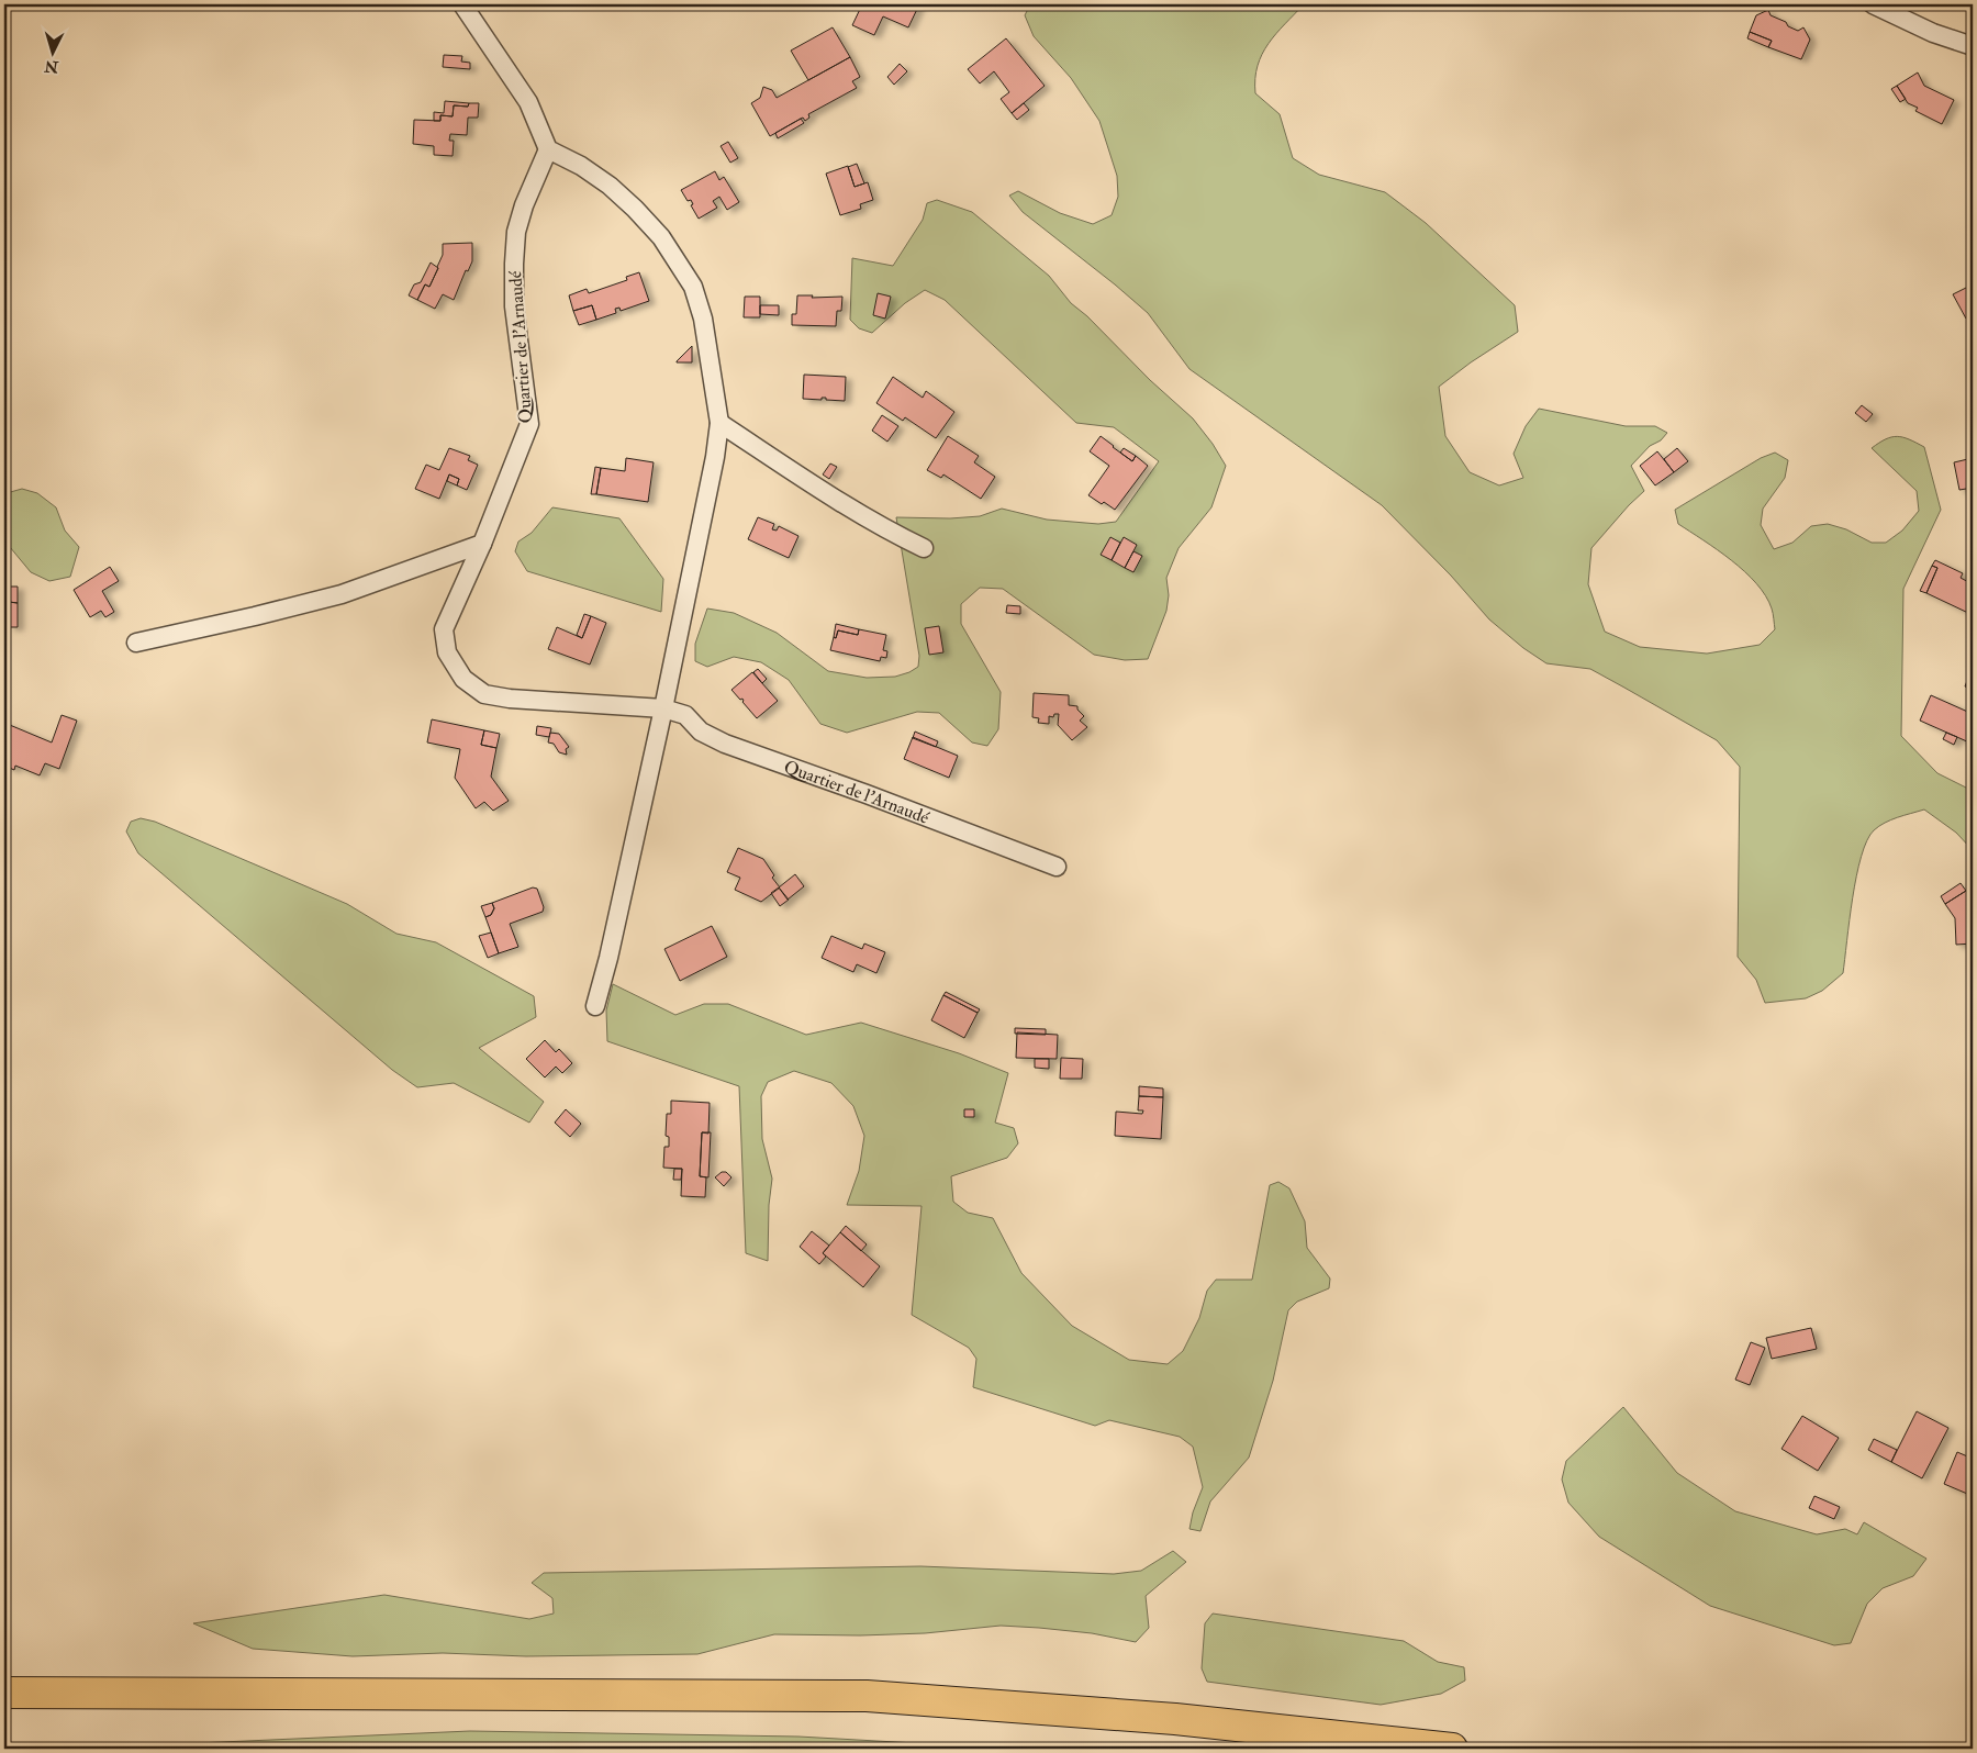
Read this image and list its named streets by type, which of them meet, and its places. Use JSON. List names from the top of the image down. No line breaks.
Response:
{"streets":{"street":["Quartier de l'Arnaudé"]},"north":"bottom"}
